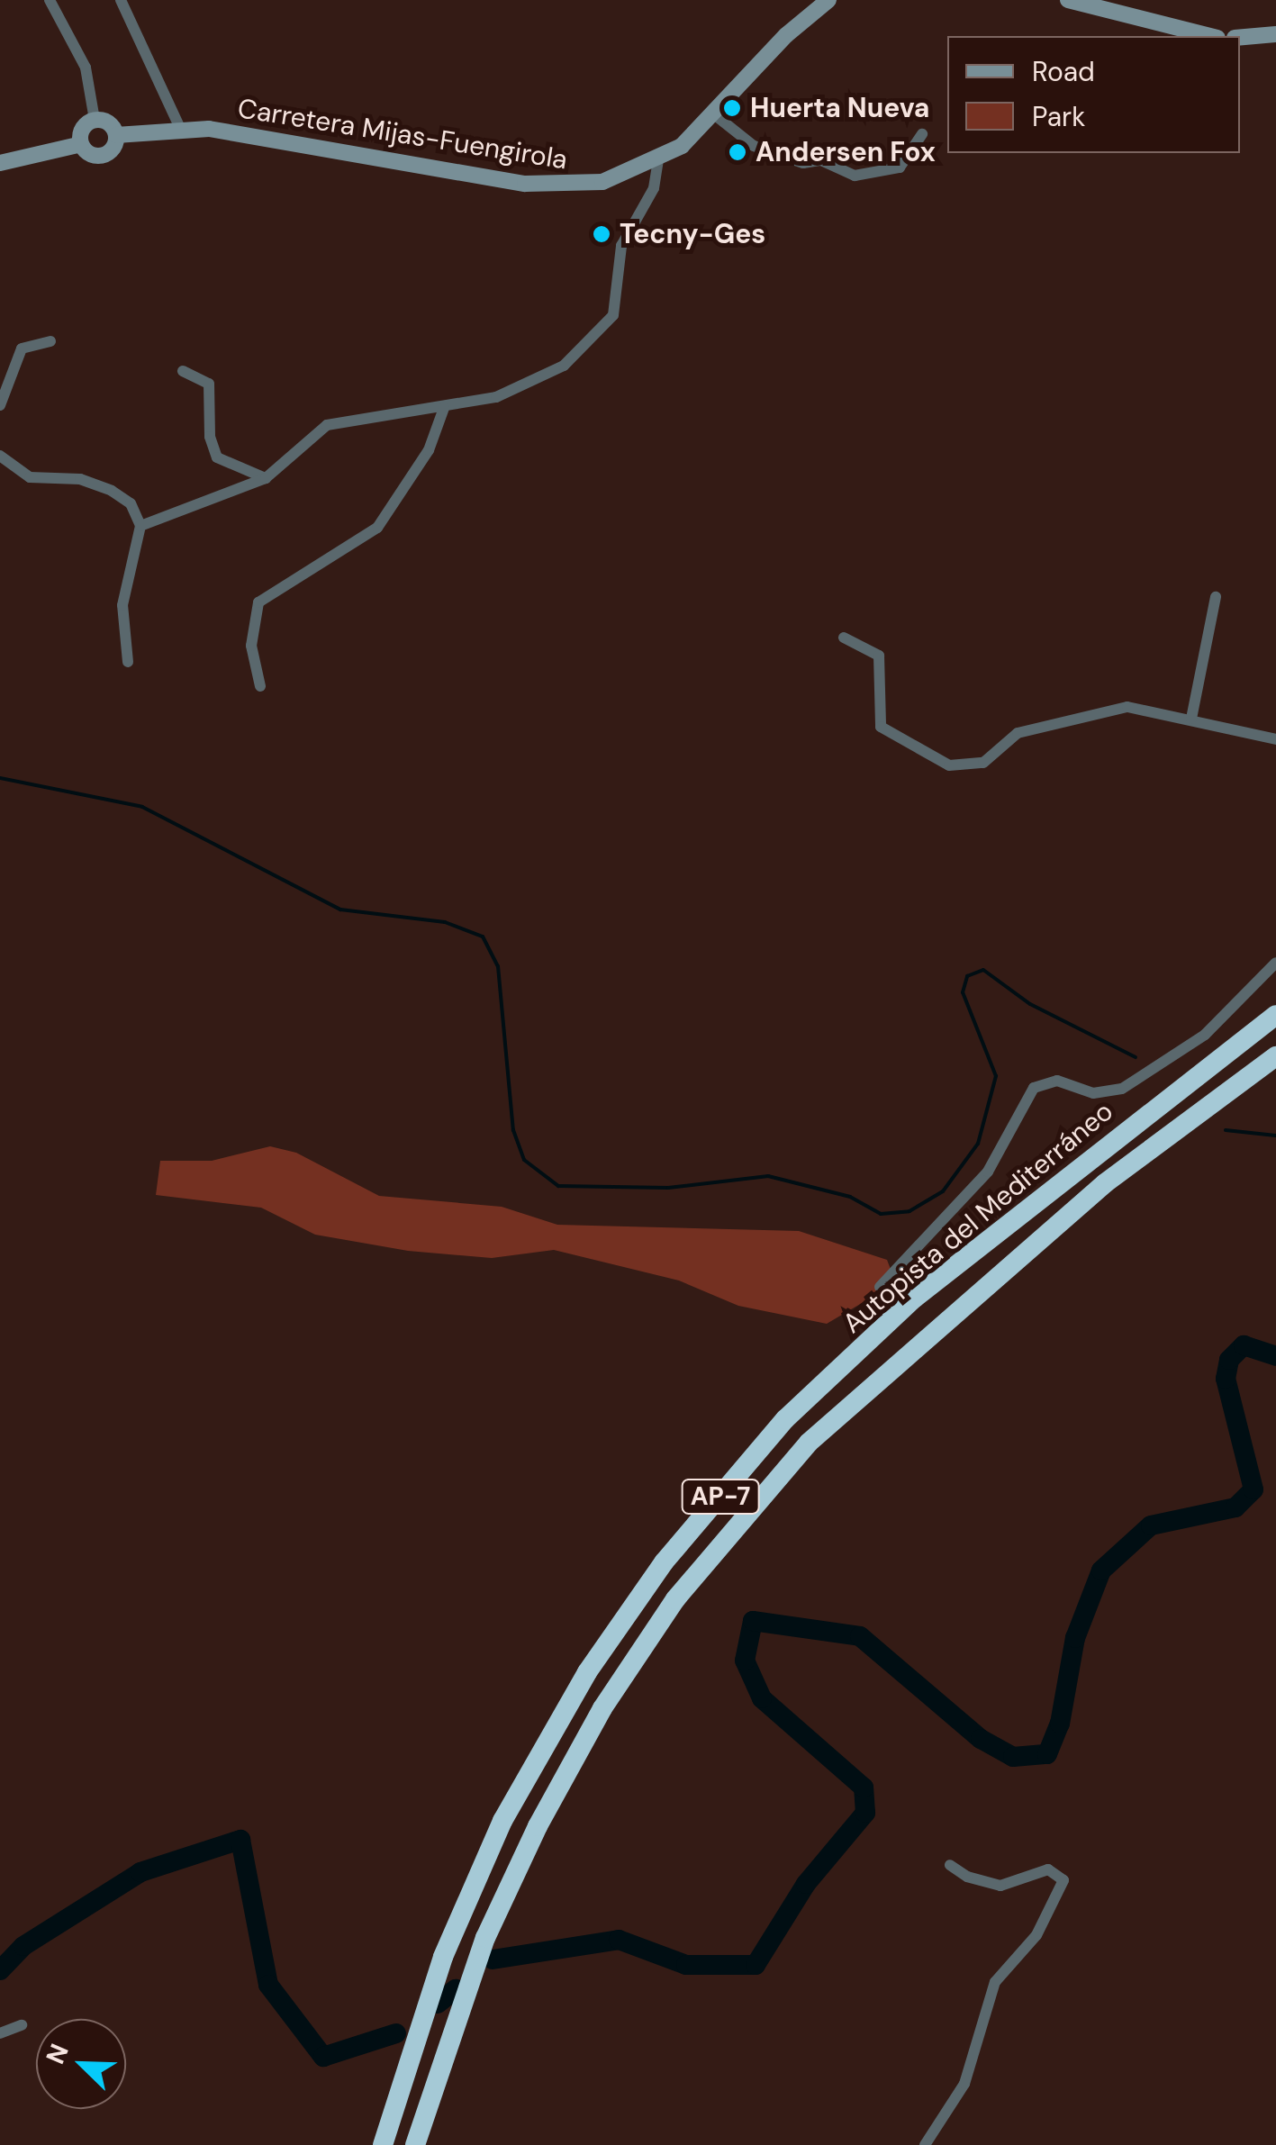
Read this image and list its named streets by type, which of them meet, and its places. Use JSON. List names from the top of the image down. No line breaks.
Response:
{"streets":{"highway":["Autopista del Mediterráneo","AP-7"],"main road":["Carretera Mijas-Fuengirola"]},"places":["Huerta Nueva","Andersen Fox","Tecny-Ges"],"legend":["Road","Park"],"north":"top left"}
